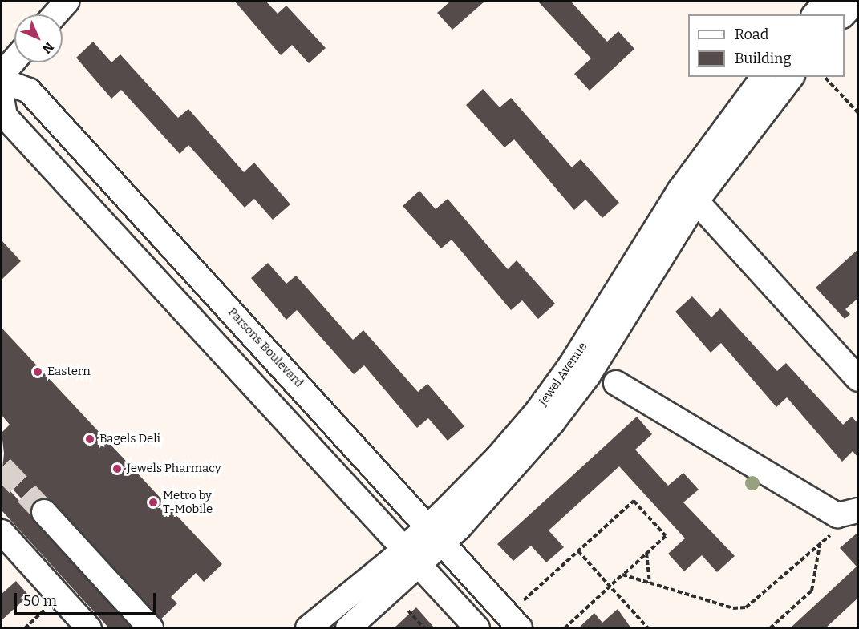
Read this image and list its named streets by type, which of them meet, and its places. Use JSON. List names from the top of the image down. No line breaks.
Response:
{"streets":{"street":["Parsons Boulevard","Jewel Avenue"]},"crossings":[["Parsons Boulevard","Jewel Avenue"]],"places":["Eastern","Bagels Deli","Jewels Pharmacy","Metro by T-Mobile"],"legend":["Road","Building"],"scale_bar":"50 m","north":"bottom right"}
